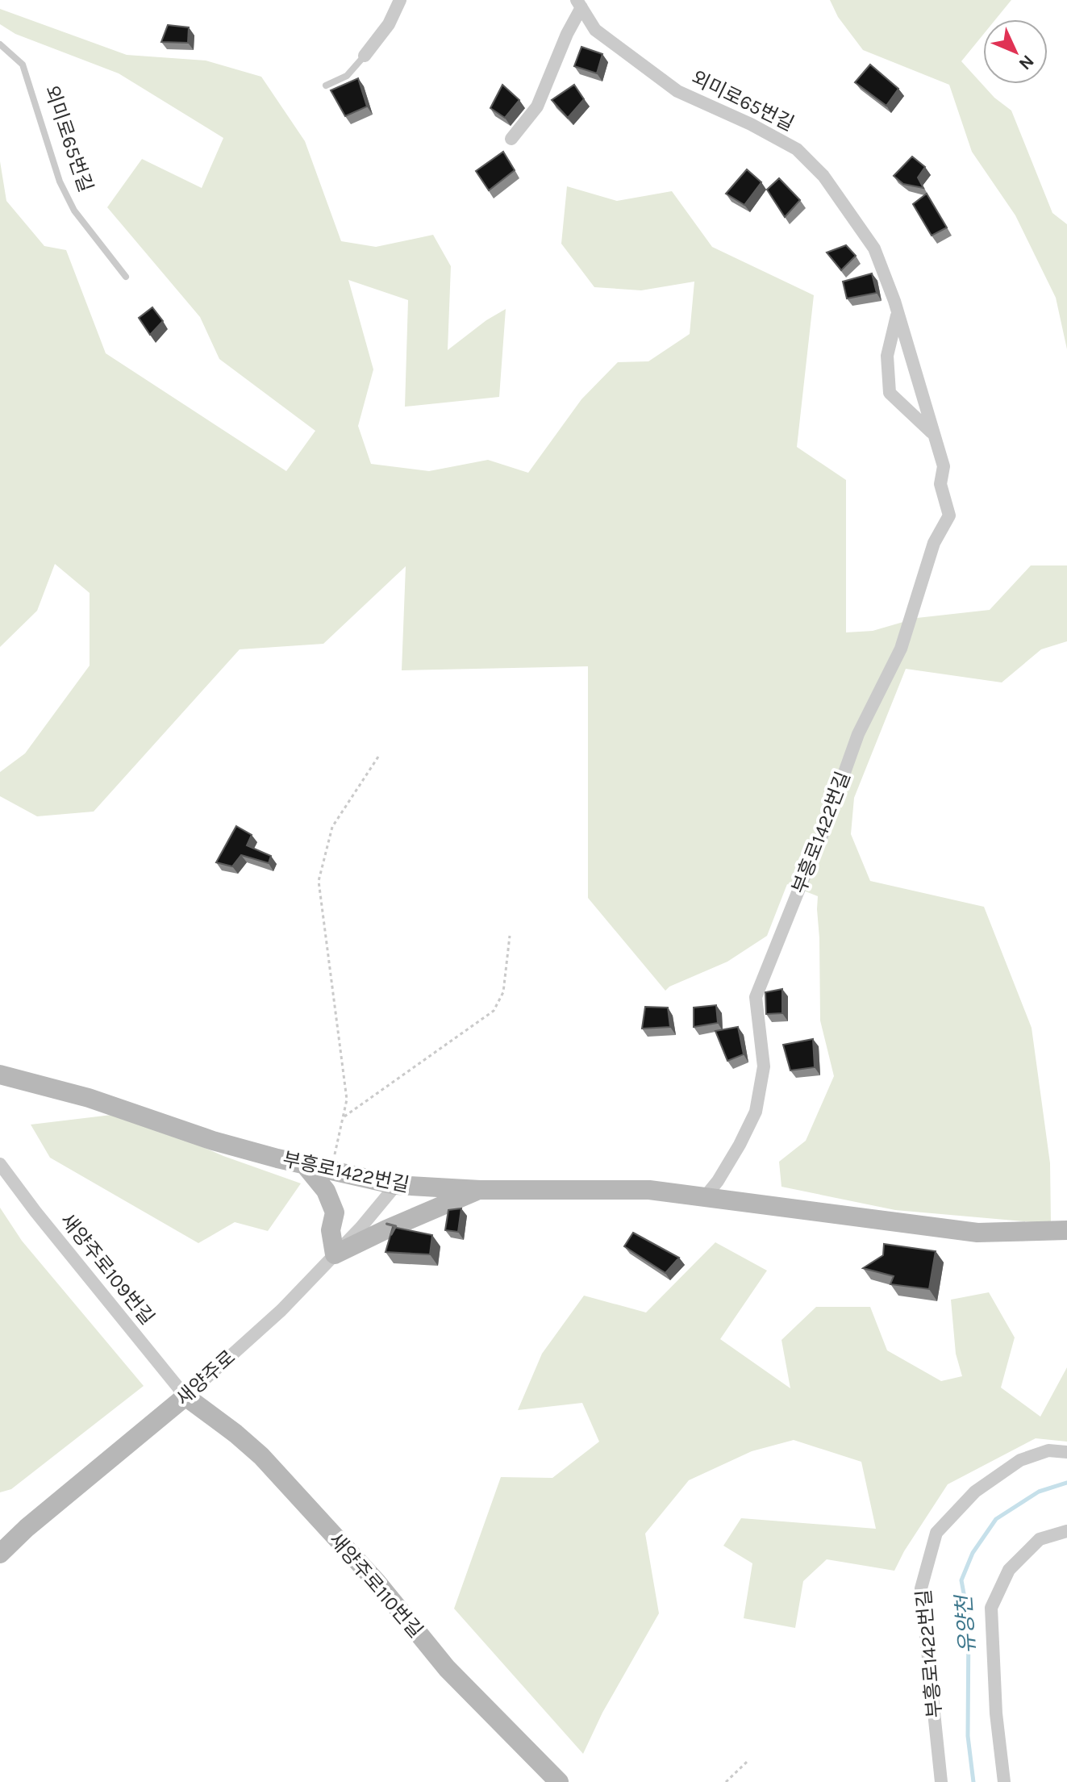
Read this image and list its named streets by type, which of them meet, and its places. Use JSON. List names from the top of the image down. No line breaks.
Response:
{"streets":{"street":["외미로65번길","부흥로1422번길","새양주로109번길","새양주로","새양주로110번길"]},"crossings":[["외미로65번길","부흥로1422번길"],["부흥로1422번길","새양주로"],["새양주로109번길","새양주로"],["새양주로109번길","새양주로110번길"],["새양주로","새양주로110번길"]],"water":["유양천"],"north":"bottom right"}
